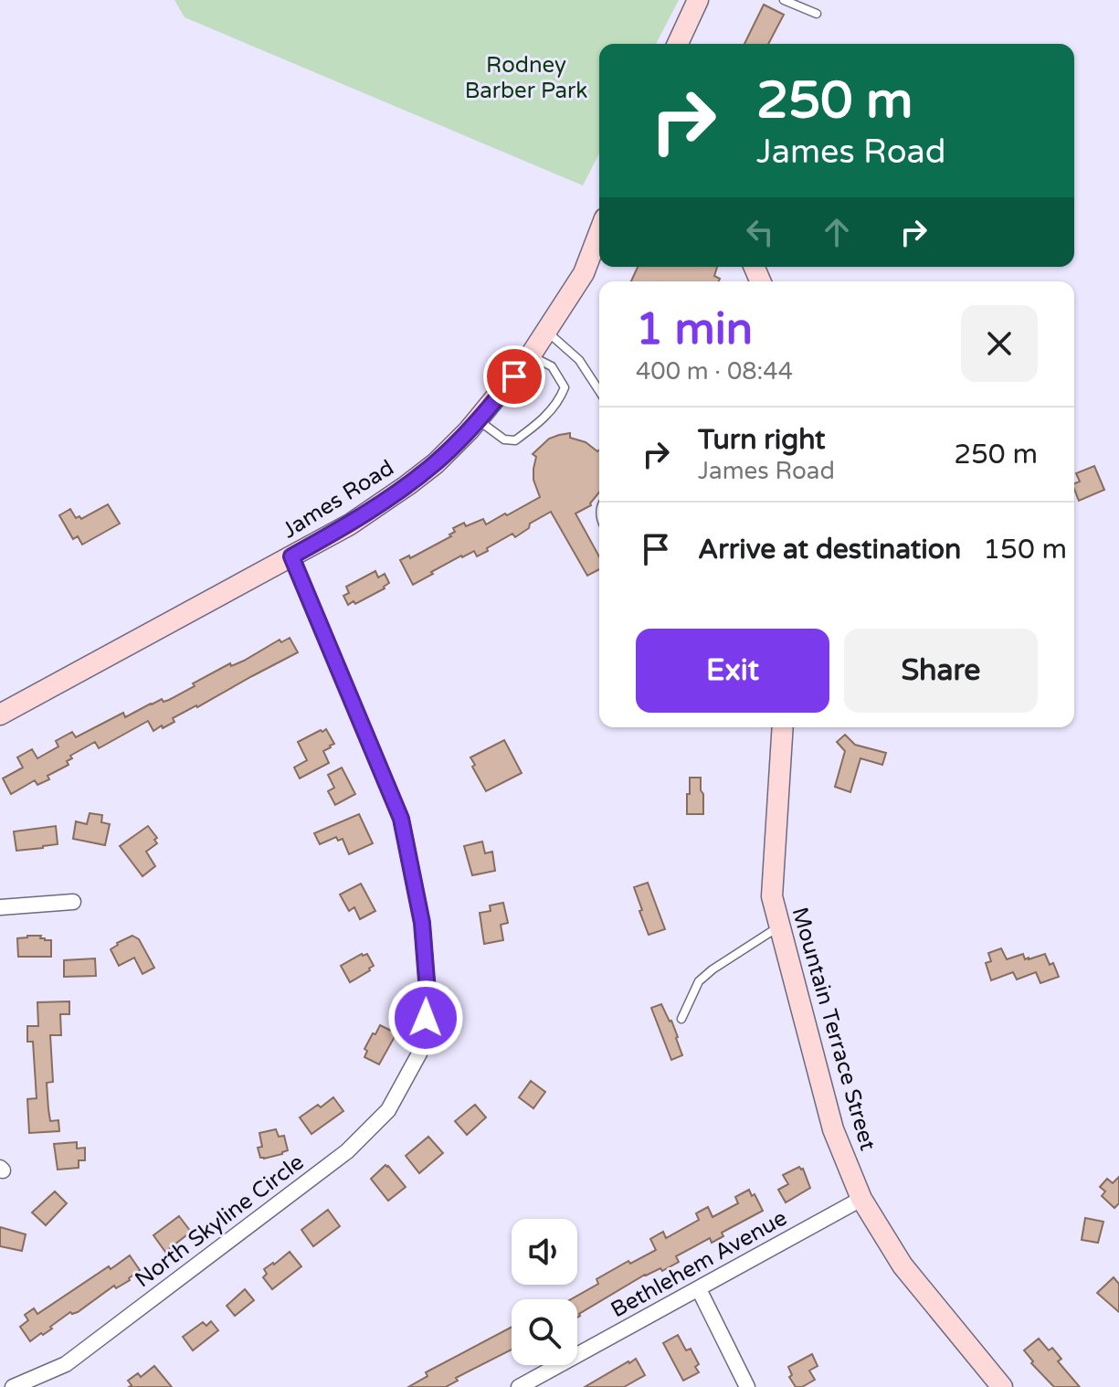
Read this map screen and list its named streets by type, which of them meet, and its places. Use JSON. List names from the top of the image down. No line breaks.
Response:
{"streets":{"main road":["James Road","Mountain Terrace Street"],"street":["North Skyline Circle","Bethlehem Avenue"]},"crossings":[["James Road","North Skyline Circle"],["Mountain Terrace Street","Bethlehem Avenue"]],"parks":["Rodney Barber Park"],"page":{"turn":["250 m","James Road"],"heading":["1 min","400 m · 08:44"],"list":[{"name":"Turn right","note":"James Road","value":"250 m"},{"name":"Arrive at destination","value":"150 m"}],"buttons":["Exit","Share"]}}
